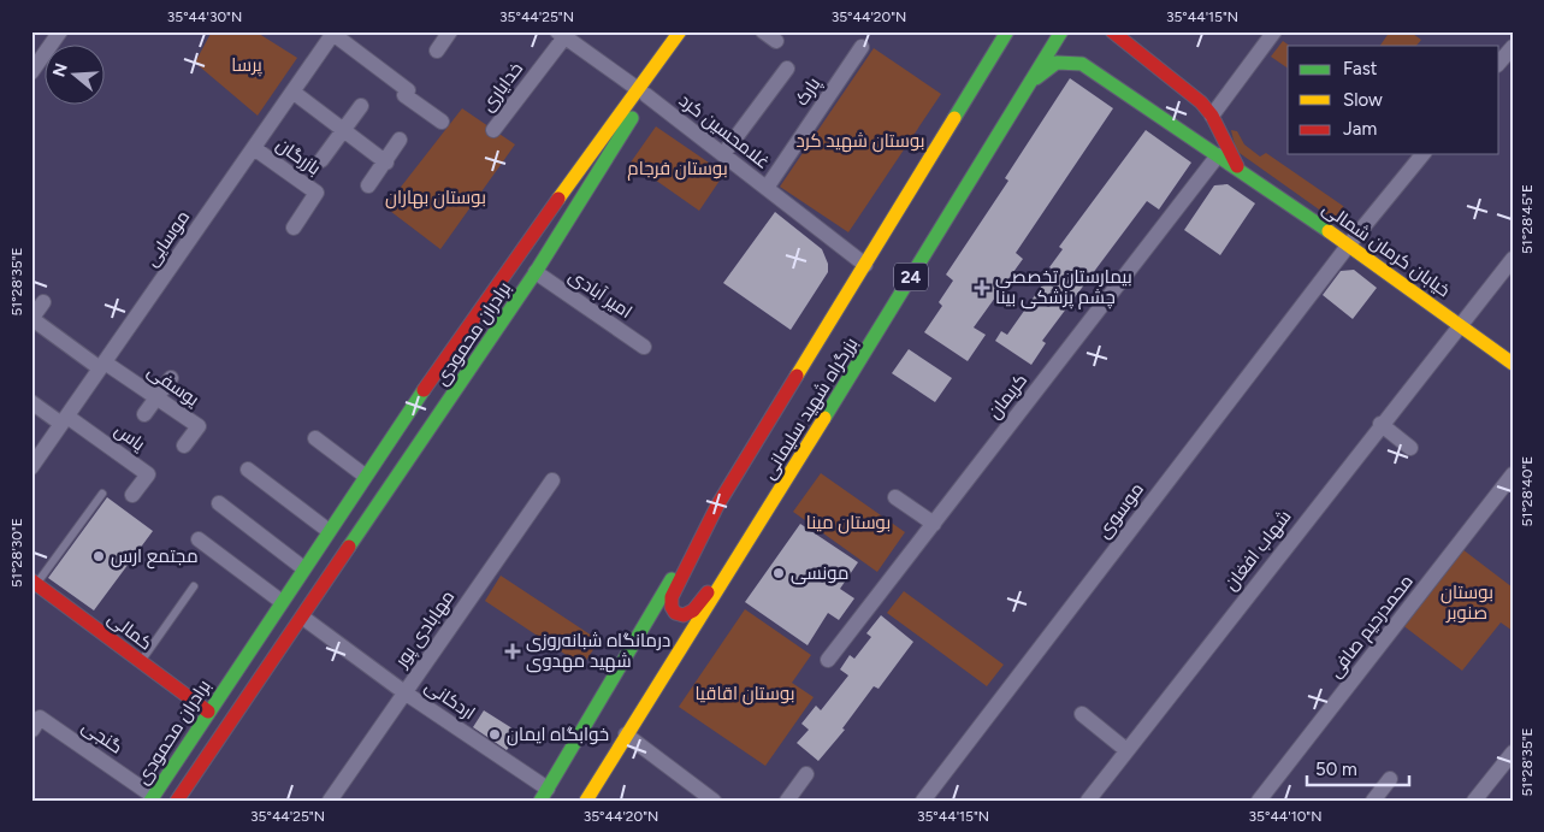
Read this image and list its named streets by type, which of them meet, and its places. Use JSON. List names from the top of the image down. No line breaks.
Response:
{"streets":{"main road":["خیابان کرمان شمالی","24","برادران محمودی","بزرگراه شهید سلیمانی","کمالی"],"street":["خدایاری","پارک","غلامحسین کرد","بازرگان","موسایی","امیر آبادی","یوسفی","کریمان","یاس","موسوی","شهاب افغان","محمدرحیم صافی","مهابادی پور","اردکانی","گنجی"]},"crossings":[["خدایاری","غلامحسین کرد"],["پارک","غلامحسین کرد"],["غلامحسین کرد","24"],["غلامحسین کرد","برادران محمودی"],["بازرگان","موسایی"],["موسایی","یوسفی"],["موسایی","یاس"],["خیابان کرمان شمالی","کریمان"],["خیابان کرمان شمالی","بزرگراه شهید سلیمانی"],["خیابان کرمان شمالی","موسوی"],["خیابان کرمان شمالی","شهاب افغان"],["24","اردکانی"],["امیر آبادی","برادران محمودی"],["برادران محمودی","کمالی"],["برادران محمودی","اردکانی"],["برادران محمودی","گنجی"],["مهابادی پور","اردکانی"]],"parks":["پرسا","بوستان شهید کرد","بوستان فرجام","بوستان بهاران","بوستان مینا","بوستان صنوبر","بوستان اقاقیا"],"places":{"health":["بیمارستان تخصصی چشم پزشکی بینا","درمانگاه شبانه‌روزی شهید مهدوی"],"other":["مجتمع ارس","مونسی","خوابگاه ایمان"]},"legend":["Fast","Slow","Jam"],"scale_bar":"50 m","north":"left","coordinates":["35°44'30\"N","35°44'25\"N","35°44'20\"N","35°44'15\"N","51°28'45\"E","51°28'35\"E","51°28'40\"E","51°28'30\"E","35°44'10\"N"]}
